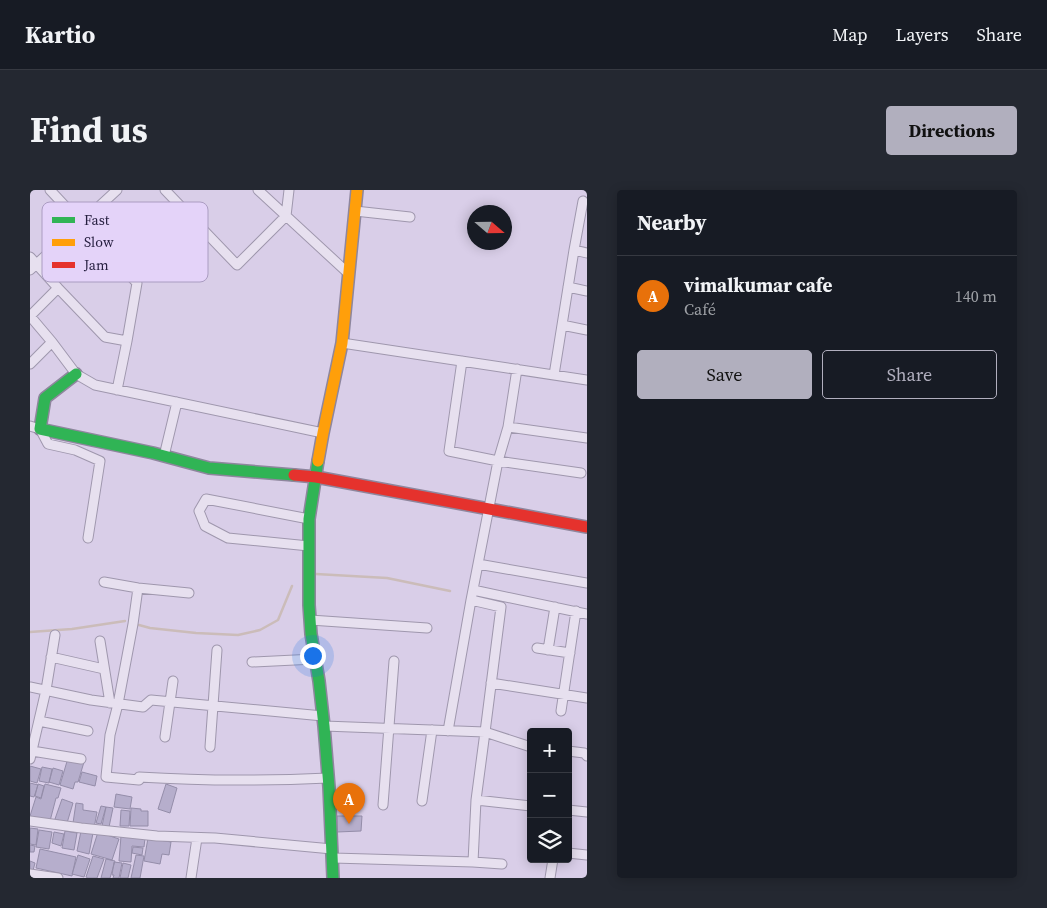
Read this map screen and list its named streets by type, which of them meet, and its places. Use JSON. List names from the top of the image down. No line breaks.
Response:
{"legend":["Fast","Slow","Jam"],"north":"right","page":{"header":"Kartio","nav":["Map","Layers","Share"],"title":"Find us","buttons":["Directions",["Save","Share"]],"heading":"Nearby","list":[{"mark":"A","name":"vimalkumar cafe","note":"Café","value":"140 m"}],"map_buttons":["+","−"],"pins":"A"}}
